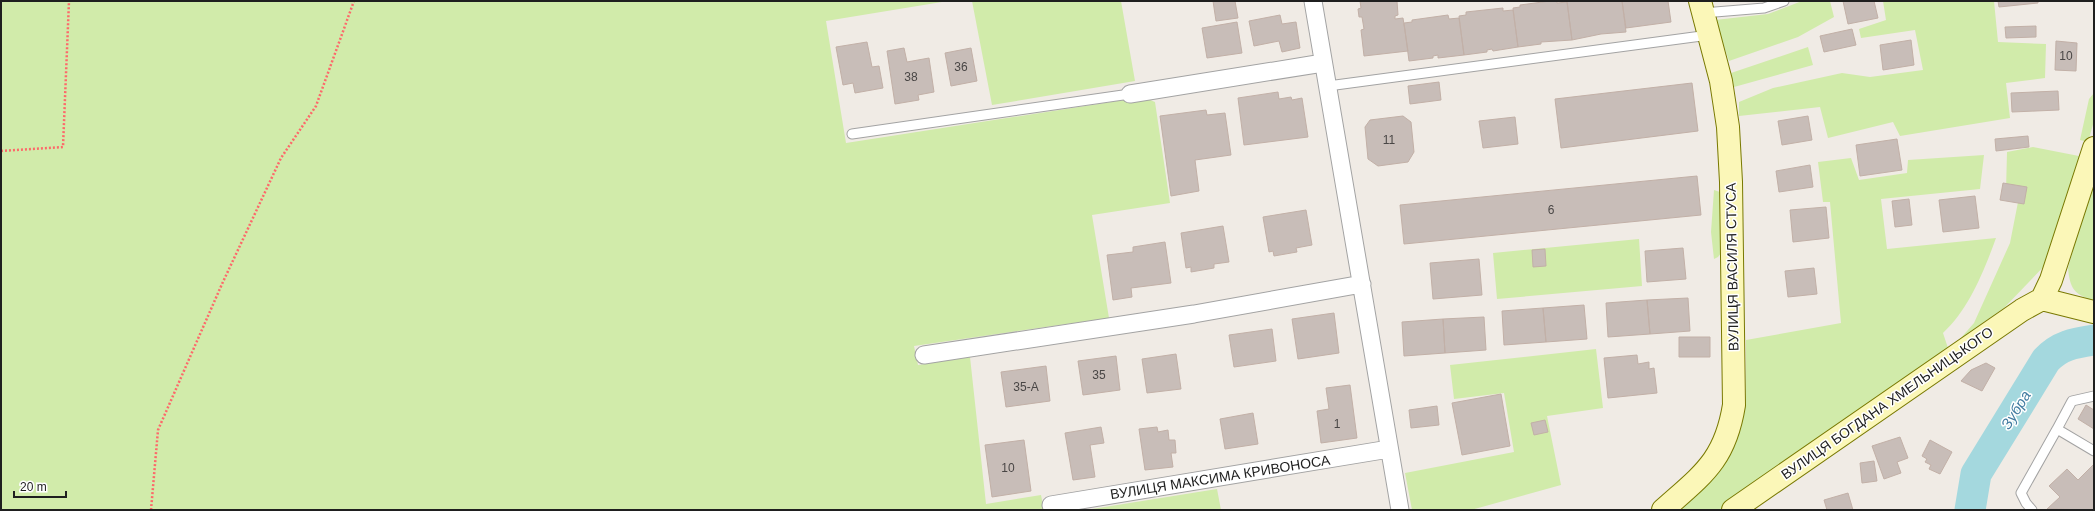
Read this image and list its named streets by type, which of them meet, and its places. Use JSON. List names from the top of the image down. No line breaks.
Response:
{"streets":{"street":["ВУЛИЦЯ ВАСИЛЯ СТУСА","ВУЛИЦЯ БОГДАНА ХМЕЛЬНИЦЬКОГО","ВУЛИЦЯ МАКСИМА КРИВОНОСА"]},"water":["Зубра"],"house_numbers":["10","36","38","11","6","35","35-А","1","10"],"scale_bar":"20 m"}
